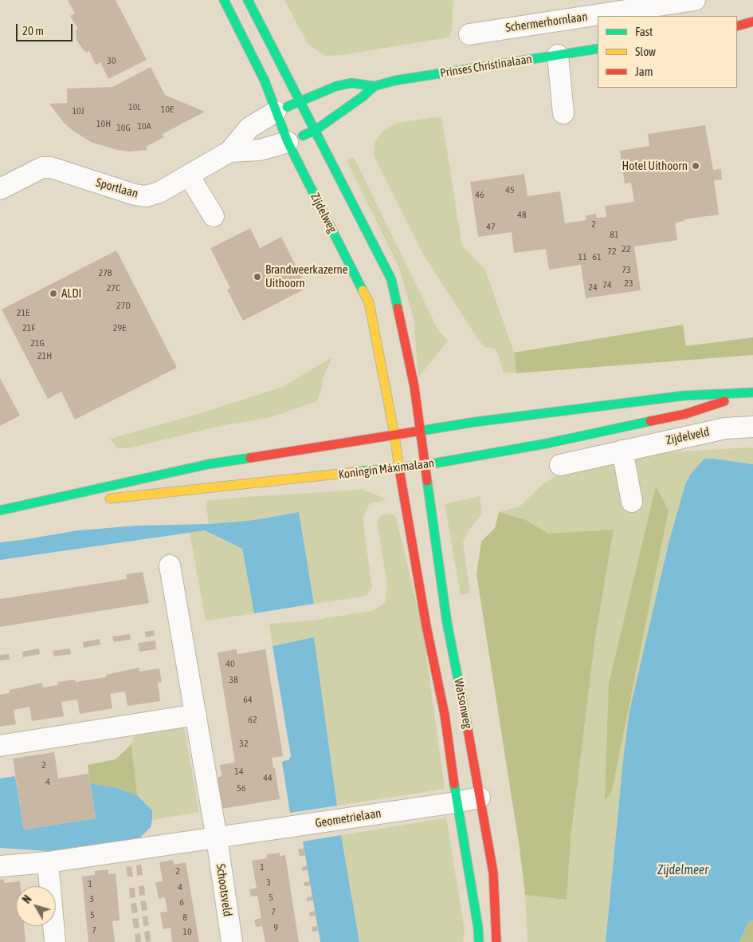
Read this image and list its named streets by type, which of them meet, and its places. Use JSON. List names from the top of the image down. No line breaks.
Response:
{"streets":{"street":["Schermerhornlaan","Prinses Christinalaan","Sportlaan","Zijdelweg","Zijdelveld","Koningin Máximalaan","Watsonweg","Geometrielaan","Schootsveld"]},"crossings":[["Prinses Christinalaan","Sportlaan"],["Prinses Christinalaan","Zijdelweg"],["Sportlaan","Zijdelweg"],["Zijdelweg","Koningin Máximalaan"],["Zijdelweg","Watsonweg"],["Koningin Máximalaan","Watsonweg"],["Watsonweg","Geometrielaan"],["Geometrielaan","Schootsveld"]],"water":["Zijdelmeer"],"places":["Hotel Uithoorn","Brandweerkazerne Uithoorn","ALDI"],"house_numbers":["30","10L","10E","10J","10H","10A","10G","45","46","48","2","47","81","22","72","11","61","73","27B","23","74","24","27C","27D","21E","21F","29E","21G","21H","40","38","64","62","32","2","14","44","4","56","1","2","3","1","4","5","3","6","7","5","8","9","7","10"],"legend":["Fast","Slow","Jam"],"scale_bar":"20 m","north":"top left"}
